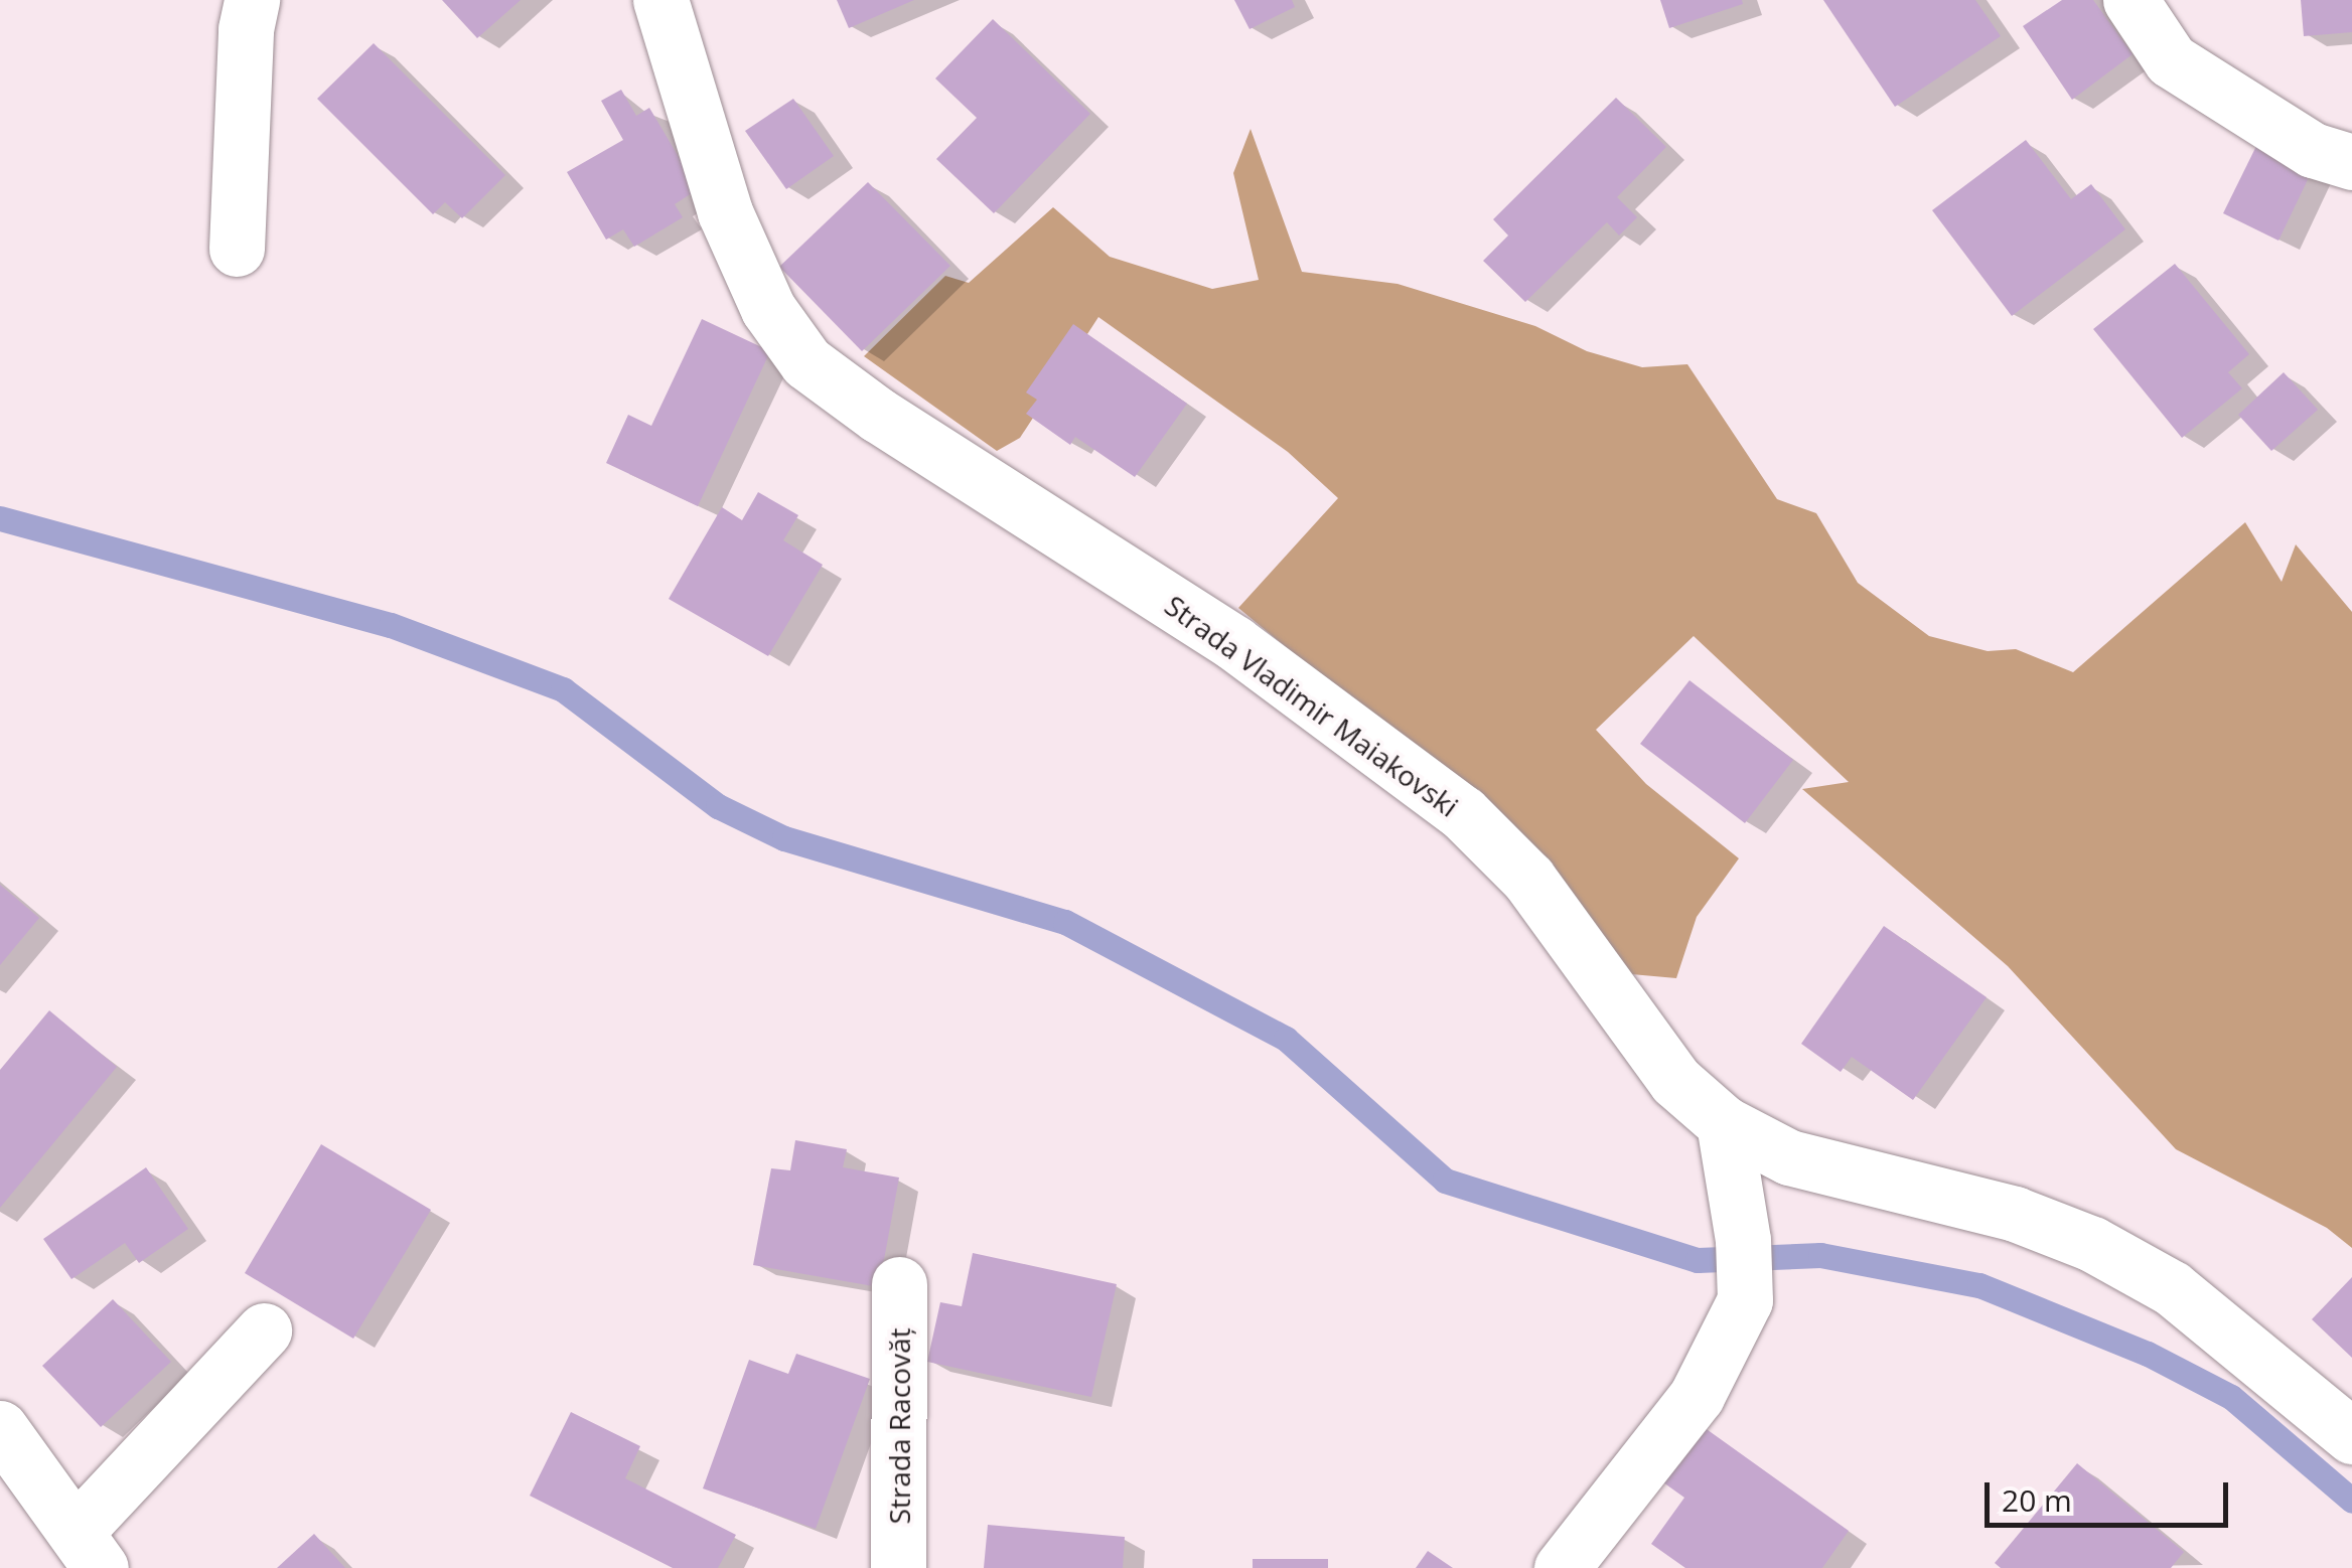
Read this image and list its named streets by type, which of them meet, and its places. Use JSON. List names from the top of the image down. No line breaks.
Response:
{"streets":{"street":["Strada Vladimir Maiakovski","Strada Racovăț"]},"scale_bar":"20 m"}
